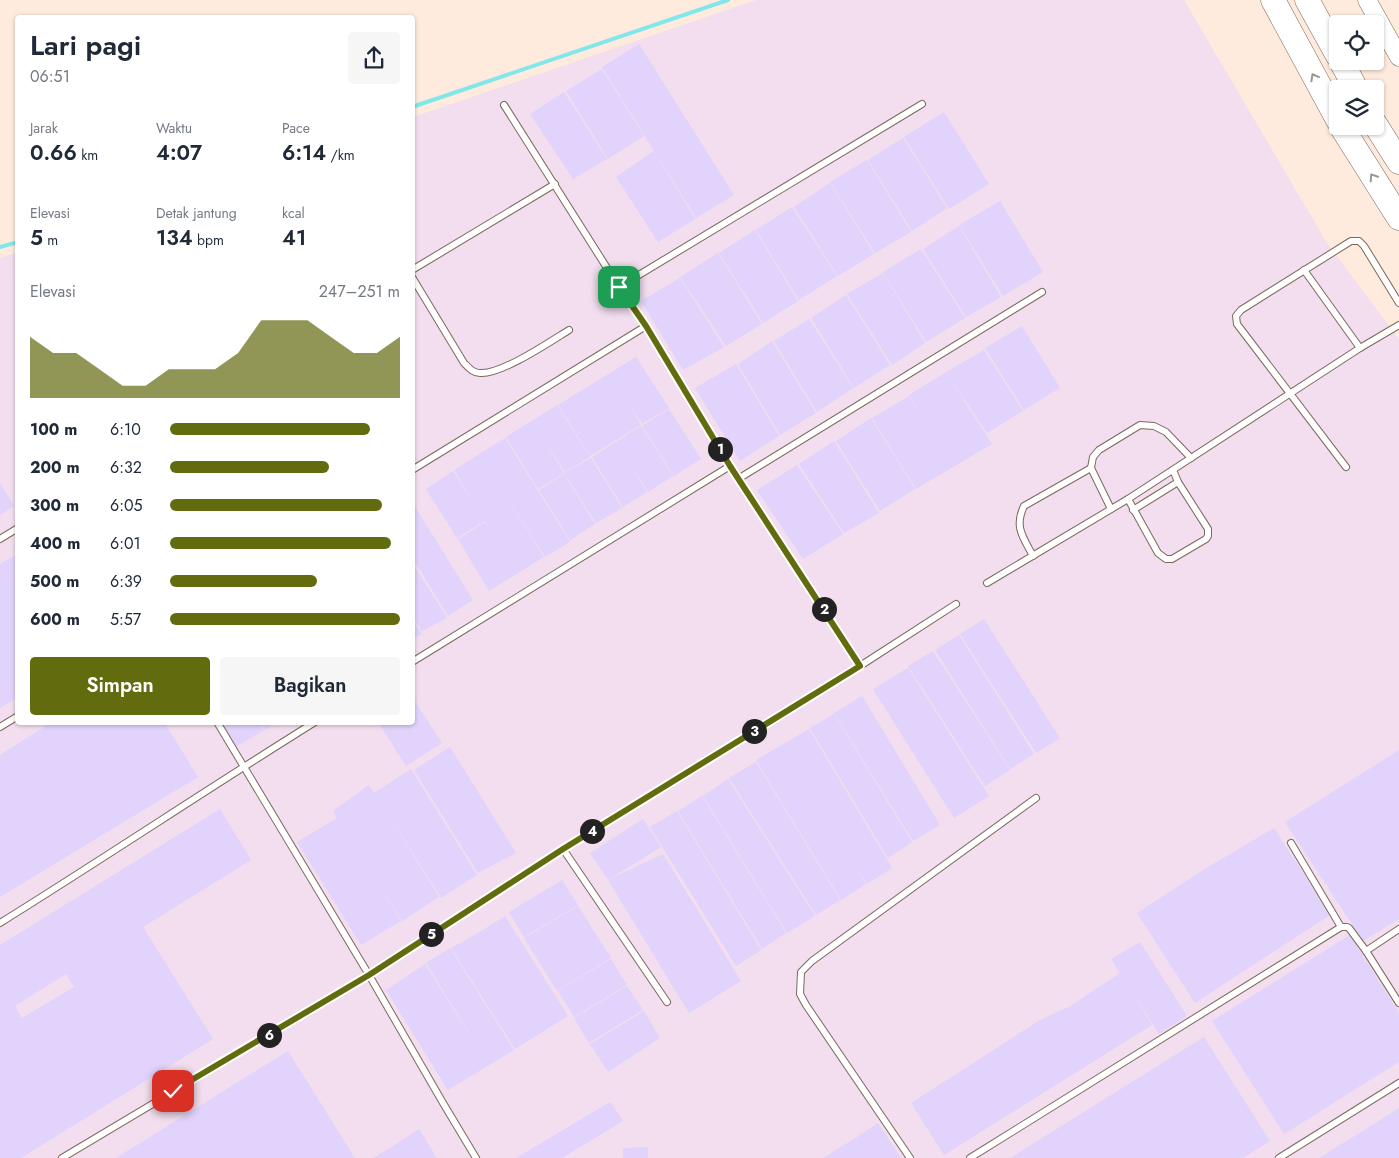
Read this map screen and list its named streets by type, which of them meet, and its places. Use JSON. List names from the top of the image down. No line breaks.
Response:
{"page":{"heading":["Lari pagi","06:51"],"stats":[["Jarak","0.66 km"],["Waktu","4:07"],["Pace","6:14 /km"],["Elevasi","5 m"],["Detak jantung","134 bpm"],["kcal","41"]],"chart":["Elevasi","247–251 m"],"list":[{"name":"100 m","note":"6:10"},{"name":"200 m","note":"6:32"},{"name":"300 m","note":"6:05"},{"name":"400 m","note":"6:01"},{"name":"500 m","note":"6:39"},{"name":"600 m","note":"5:57"}],"pins":["1","2","3","4","5","6"],"buttons":["Simpan","Bagikan"]}}
